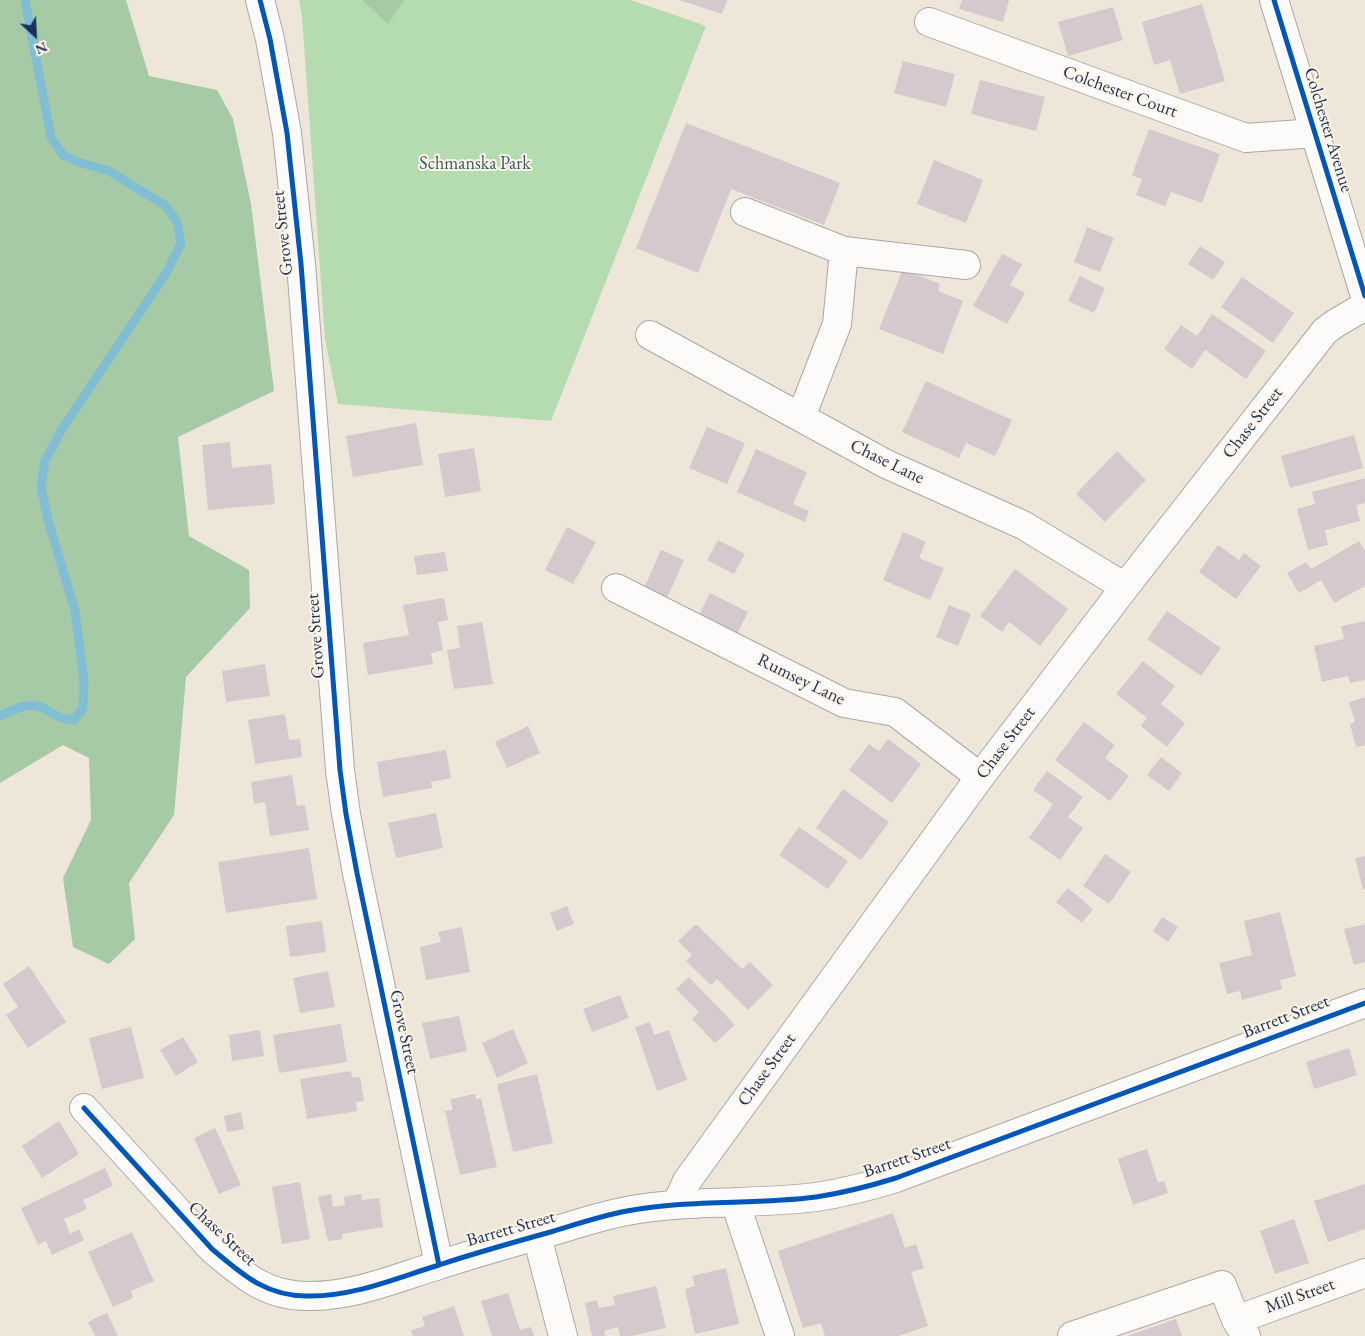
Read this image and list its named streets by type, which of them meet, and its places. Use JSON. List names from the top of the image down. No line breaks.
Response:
{"streets":{"street":["Colchester Court","Colchester Avenue","Grove Street","Chase Street","Chase Lane","Rumsey Lane","Barrett Street","Mill Street"]},"crossings":[["Colchester Court","Colchester Avenue"],["Grove Street","Chase Street"],["Grove Street","Barrett Street"],["Chase Street","Chase Lane"],["Chase Street","Rumsey Lane"],["Chase Street","Barrett Street"]],"parks":["Schmanska Park"],"north":"bottom right"}
